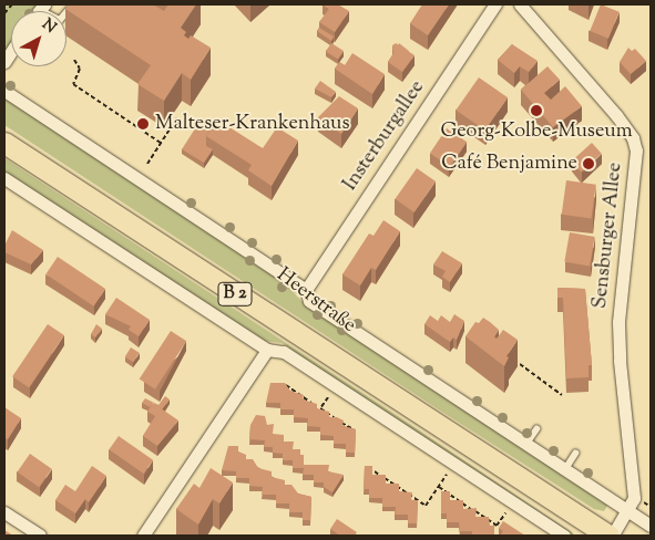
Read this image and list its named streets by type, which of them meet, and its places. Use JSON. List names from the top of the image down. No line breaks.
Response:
{"streets":{"main road":["B 2","Heerstraße"],"street":["Insterburgallee","Sensburger Allee"]},"crossings":[["Insterburgallee","Heerstraße"],["Sensburger Allee","Heerstraße"]],"places":["Georg-Kolbe-Museum","Malteser-Krankenhaus","Café Benjamine"],"north":"top right"}
